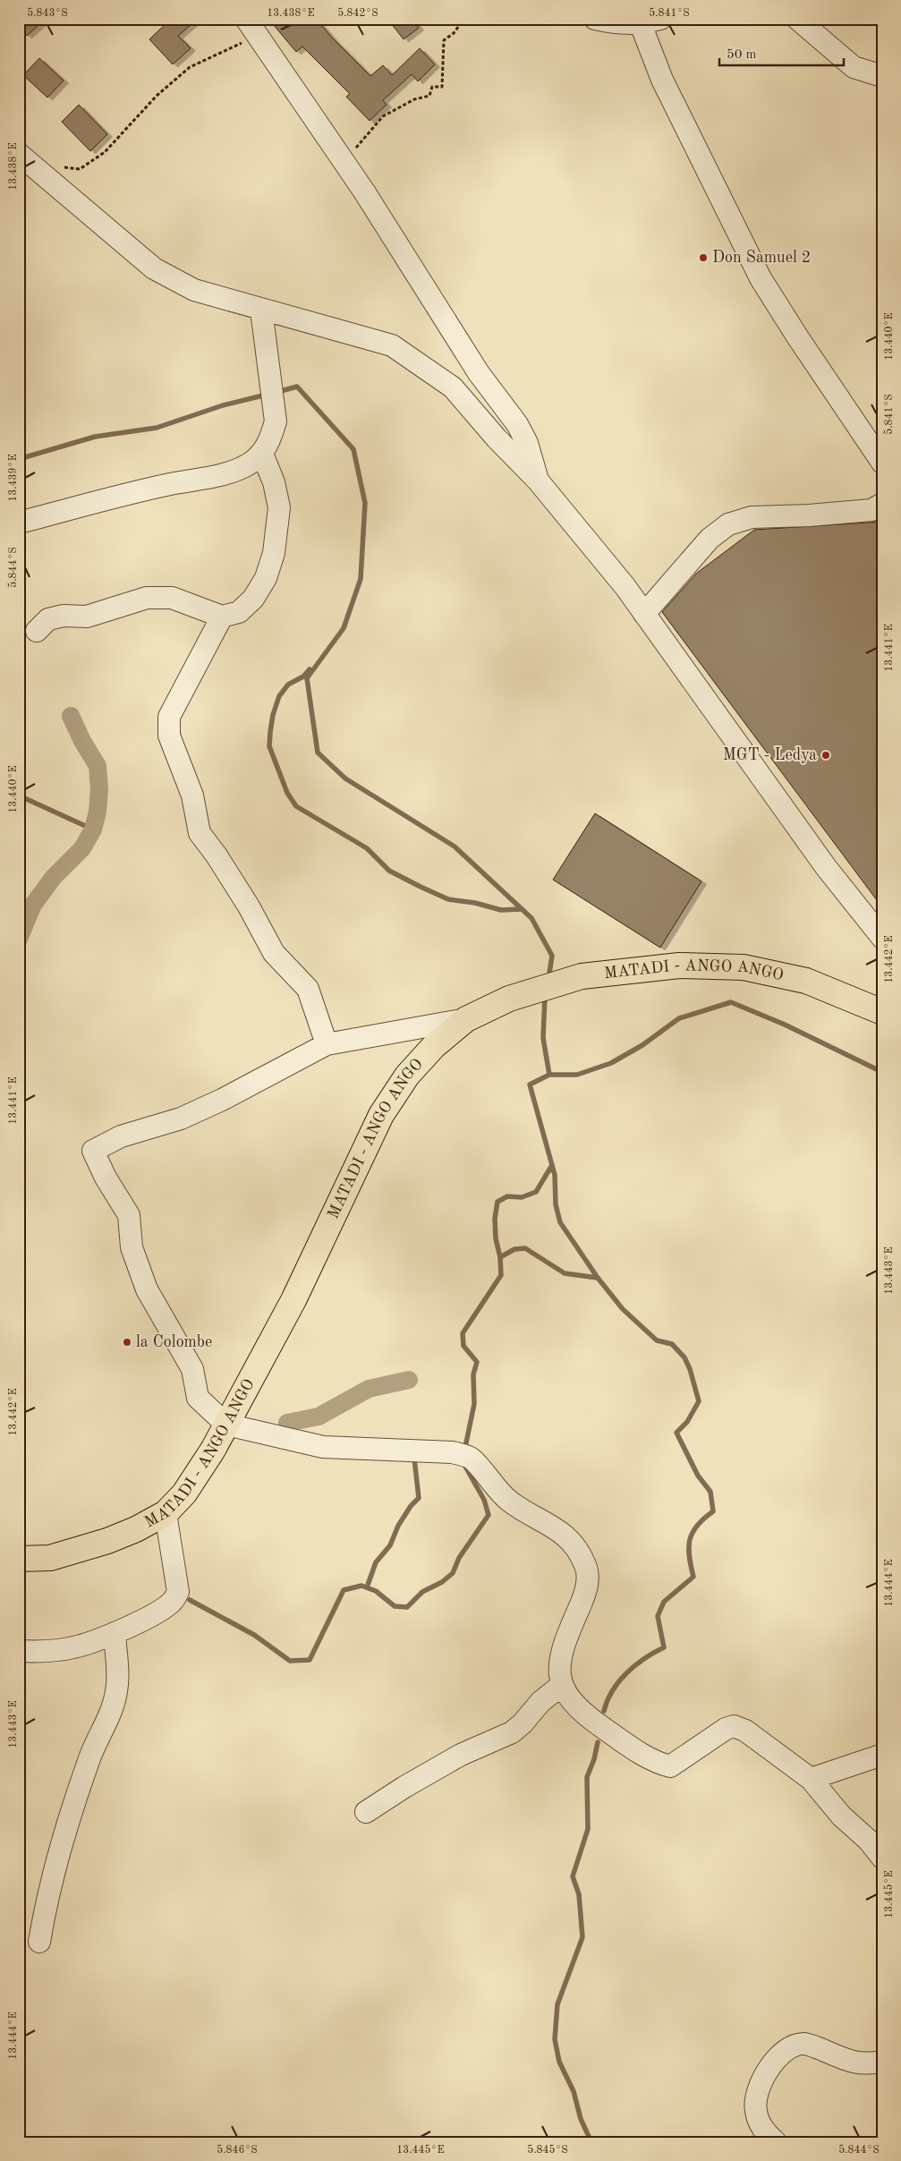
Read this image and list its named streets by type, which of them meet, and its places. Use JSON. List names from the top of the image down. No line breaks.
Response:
{"streets":{"highway":["MATADI - ANGO ANGO"]},"places":["Don Samuel 2","MGT - Ledya","la Colombe"],"scale_bar":"50 m","coordinates":["5.843°S","13.438°E","5.842°S","5.841°S","13.440°E","13.439°E","5.844°S","13.441°E","13.442°E","13.443°E","13.444°E","13.445°E","5.846°S","5.845°S"]}
